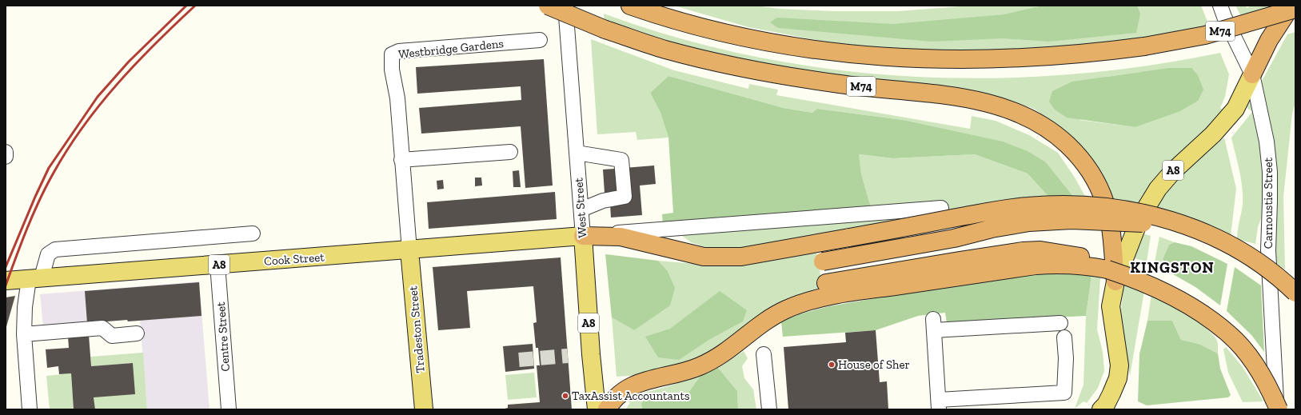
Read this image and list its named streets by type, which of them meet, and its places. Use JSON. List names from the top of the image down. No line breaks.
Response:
{"streets":{"highway":["M74"],"main road":["A8","West Street","Cook Street","Tradeston Street"],"street":["Westbridge Gardens","Carnoustie Street","Centre Street"]},"crossings":[["M74","A8"],["Westbridge Gardens","Cook Street"],["Westbridge Gardens","Tradeston Street"],["A8","Carnoustie Street"],["West Street","Cook Street"],["Cook Street","Tradeston Street"],["Cook Street","Centre Street"]],"districts":["KINGSTON"],"places":["House of Sher","TaxAssist Accountants"]}
